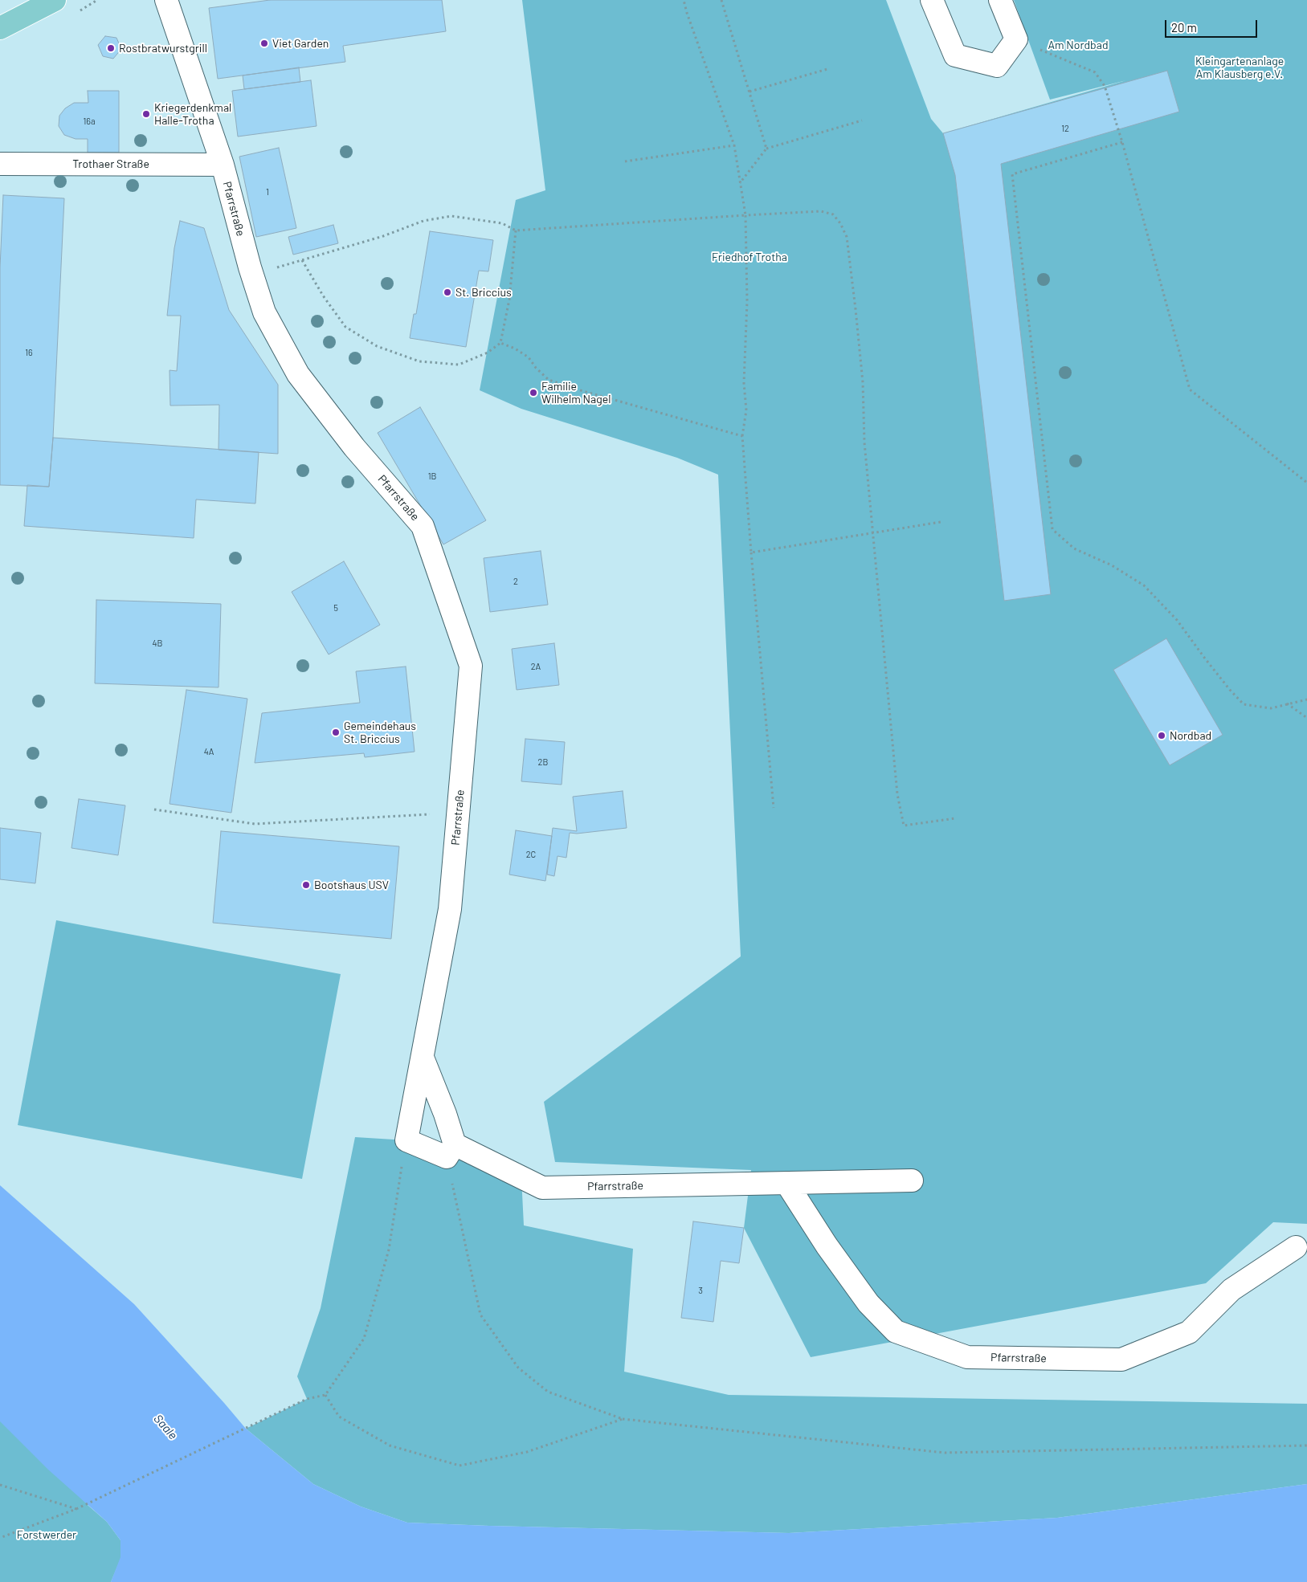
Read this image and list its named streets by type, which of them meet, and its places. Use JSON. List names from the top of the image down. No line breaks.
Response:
{"streets":{"street":["Trothaer Straße","Pfarrstraße"]},"crossings":[["Trothaer Straße","Pfarrstraße"]],"water":["Saale"],"parks":["Am Nordbad","Kleingartenanlage Am Klausberg e.V.","Friedhof Trotha","Forstwerder"],"places":["Viet Garden","Rostbratwurstgrill","Kriegerdenkmal Halle-Trotha","St. Briccius","Familie Wilhelm Nagel","Gemeindehaus St. Briccius","Nordbad","Bootshaus USV"],"house_numbers":["16a","12","1","16","1B","2","5","4B","2A","4A","2B","2C","3"],"scale_bar":"20 m"}
